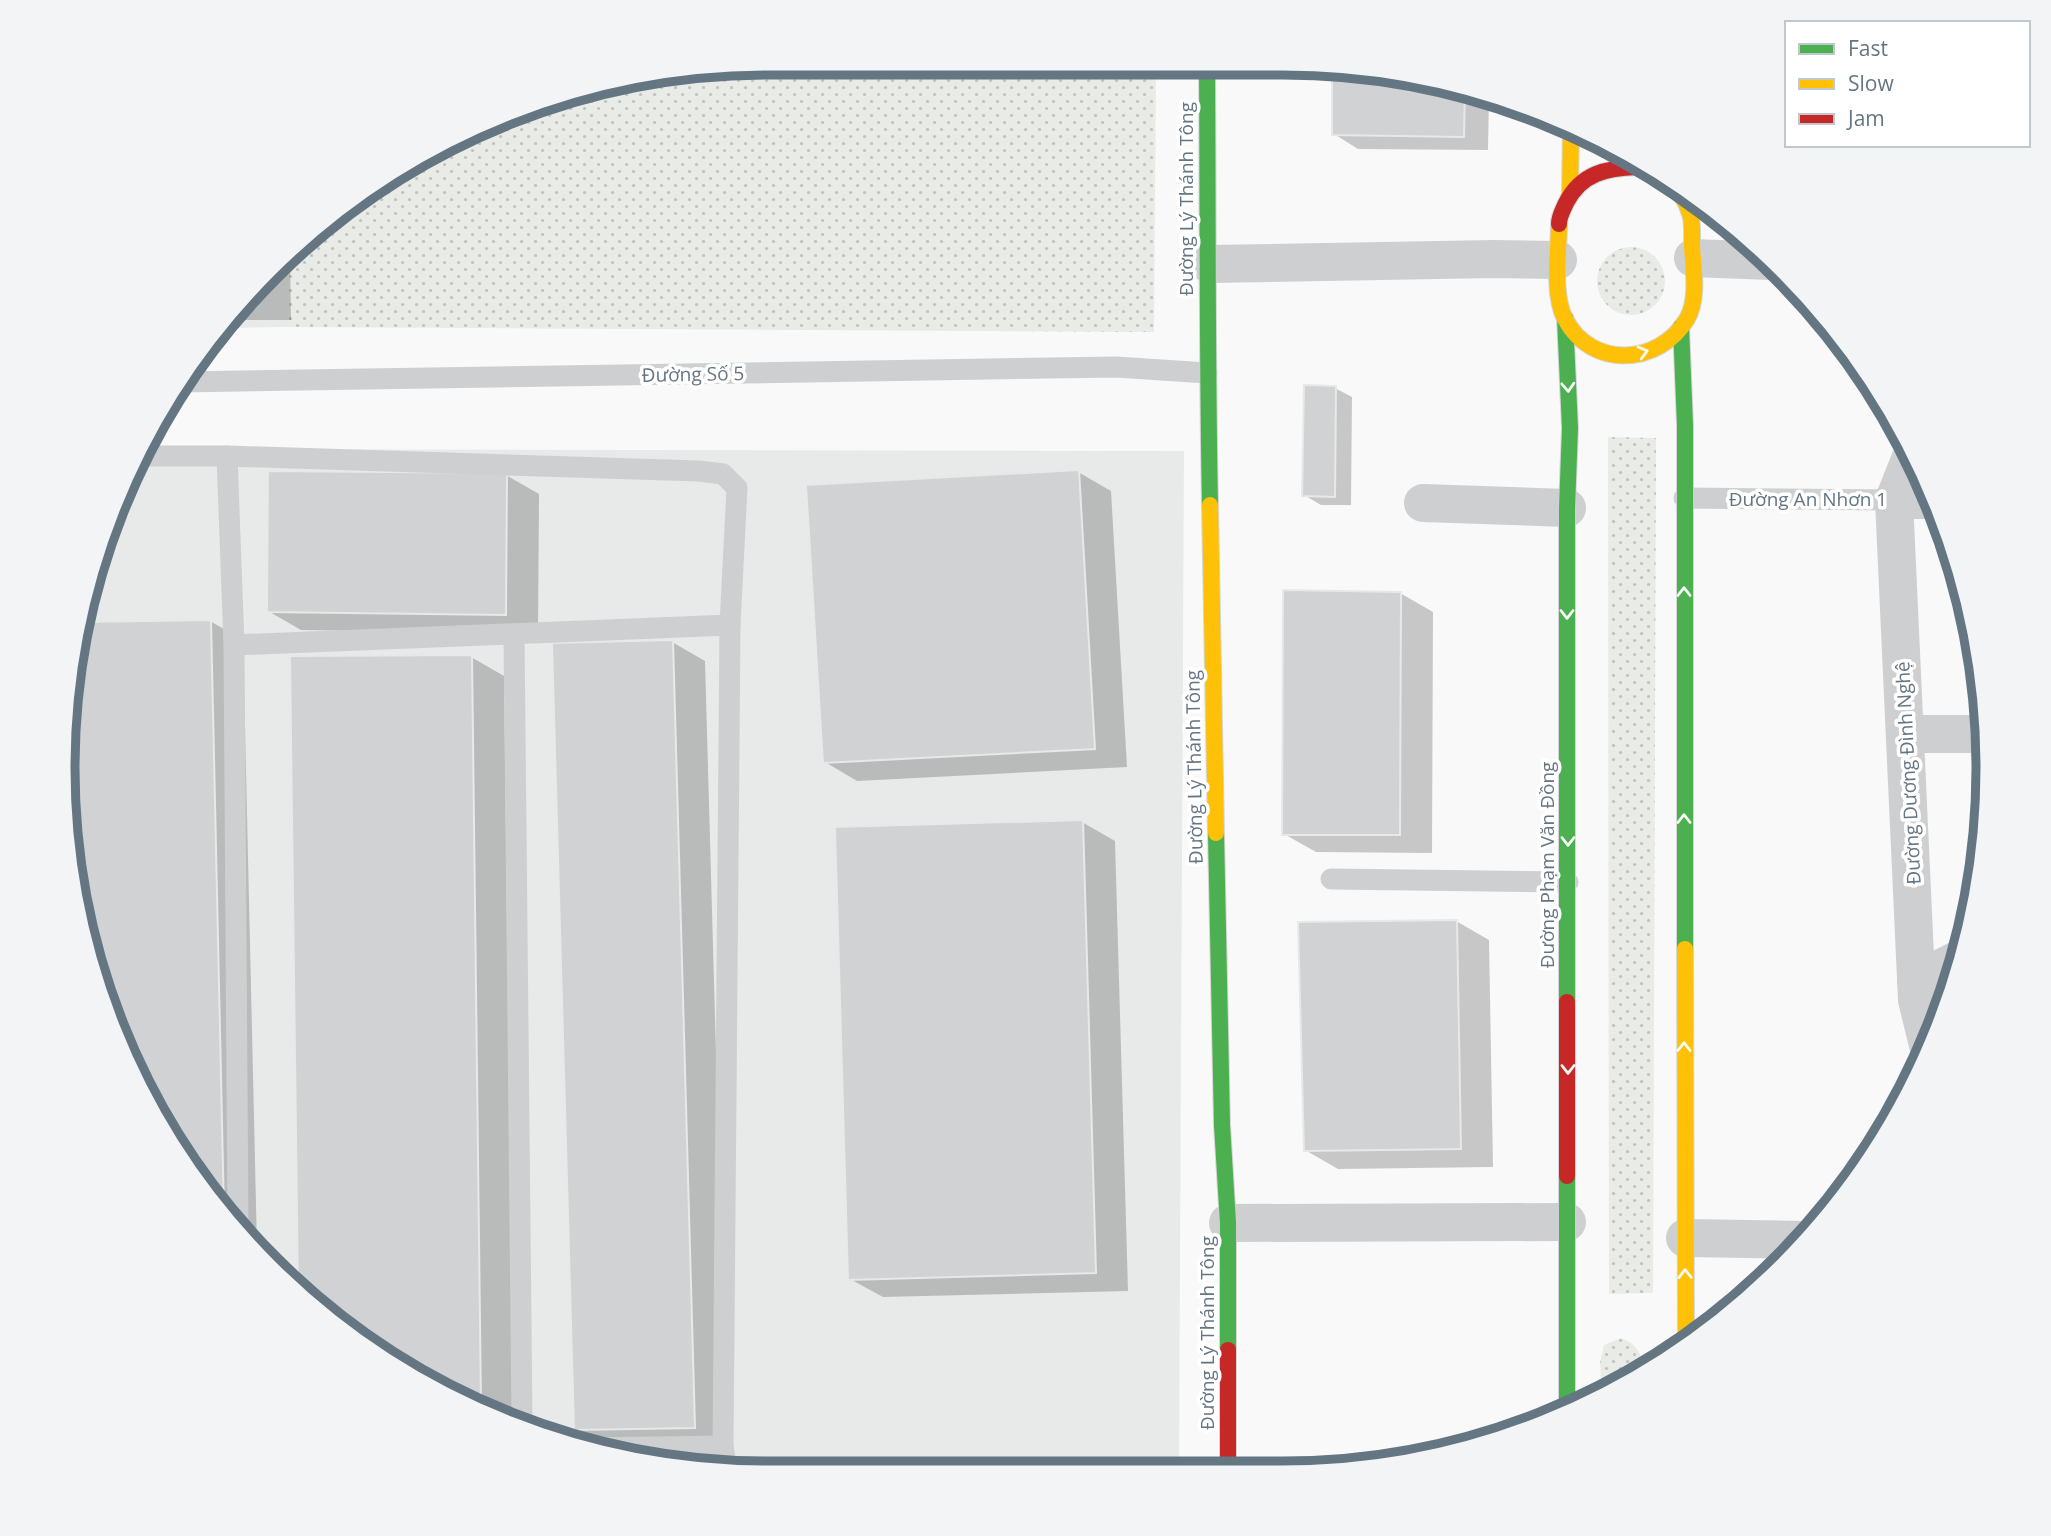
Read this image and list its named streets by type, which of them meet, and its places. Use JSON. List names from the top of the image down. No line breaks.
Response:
{"streets":{"main road":["Đường Lý Thánh Tông","Đường Phạm Văn Đồng"],"street":["Đường An Nhơn 1","Đường Dương Đình Nghệ"],"lane":["Đường Số 5"]},"crossings":[["Đường Lý Thánh Tông","Đường Số 5"],["Đường An Nhơn 1","Đường Dương Đình Nghệ"]],"legend":["Fast","Slow","Jam"]}
